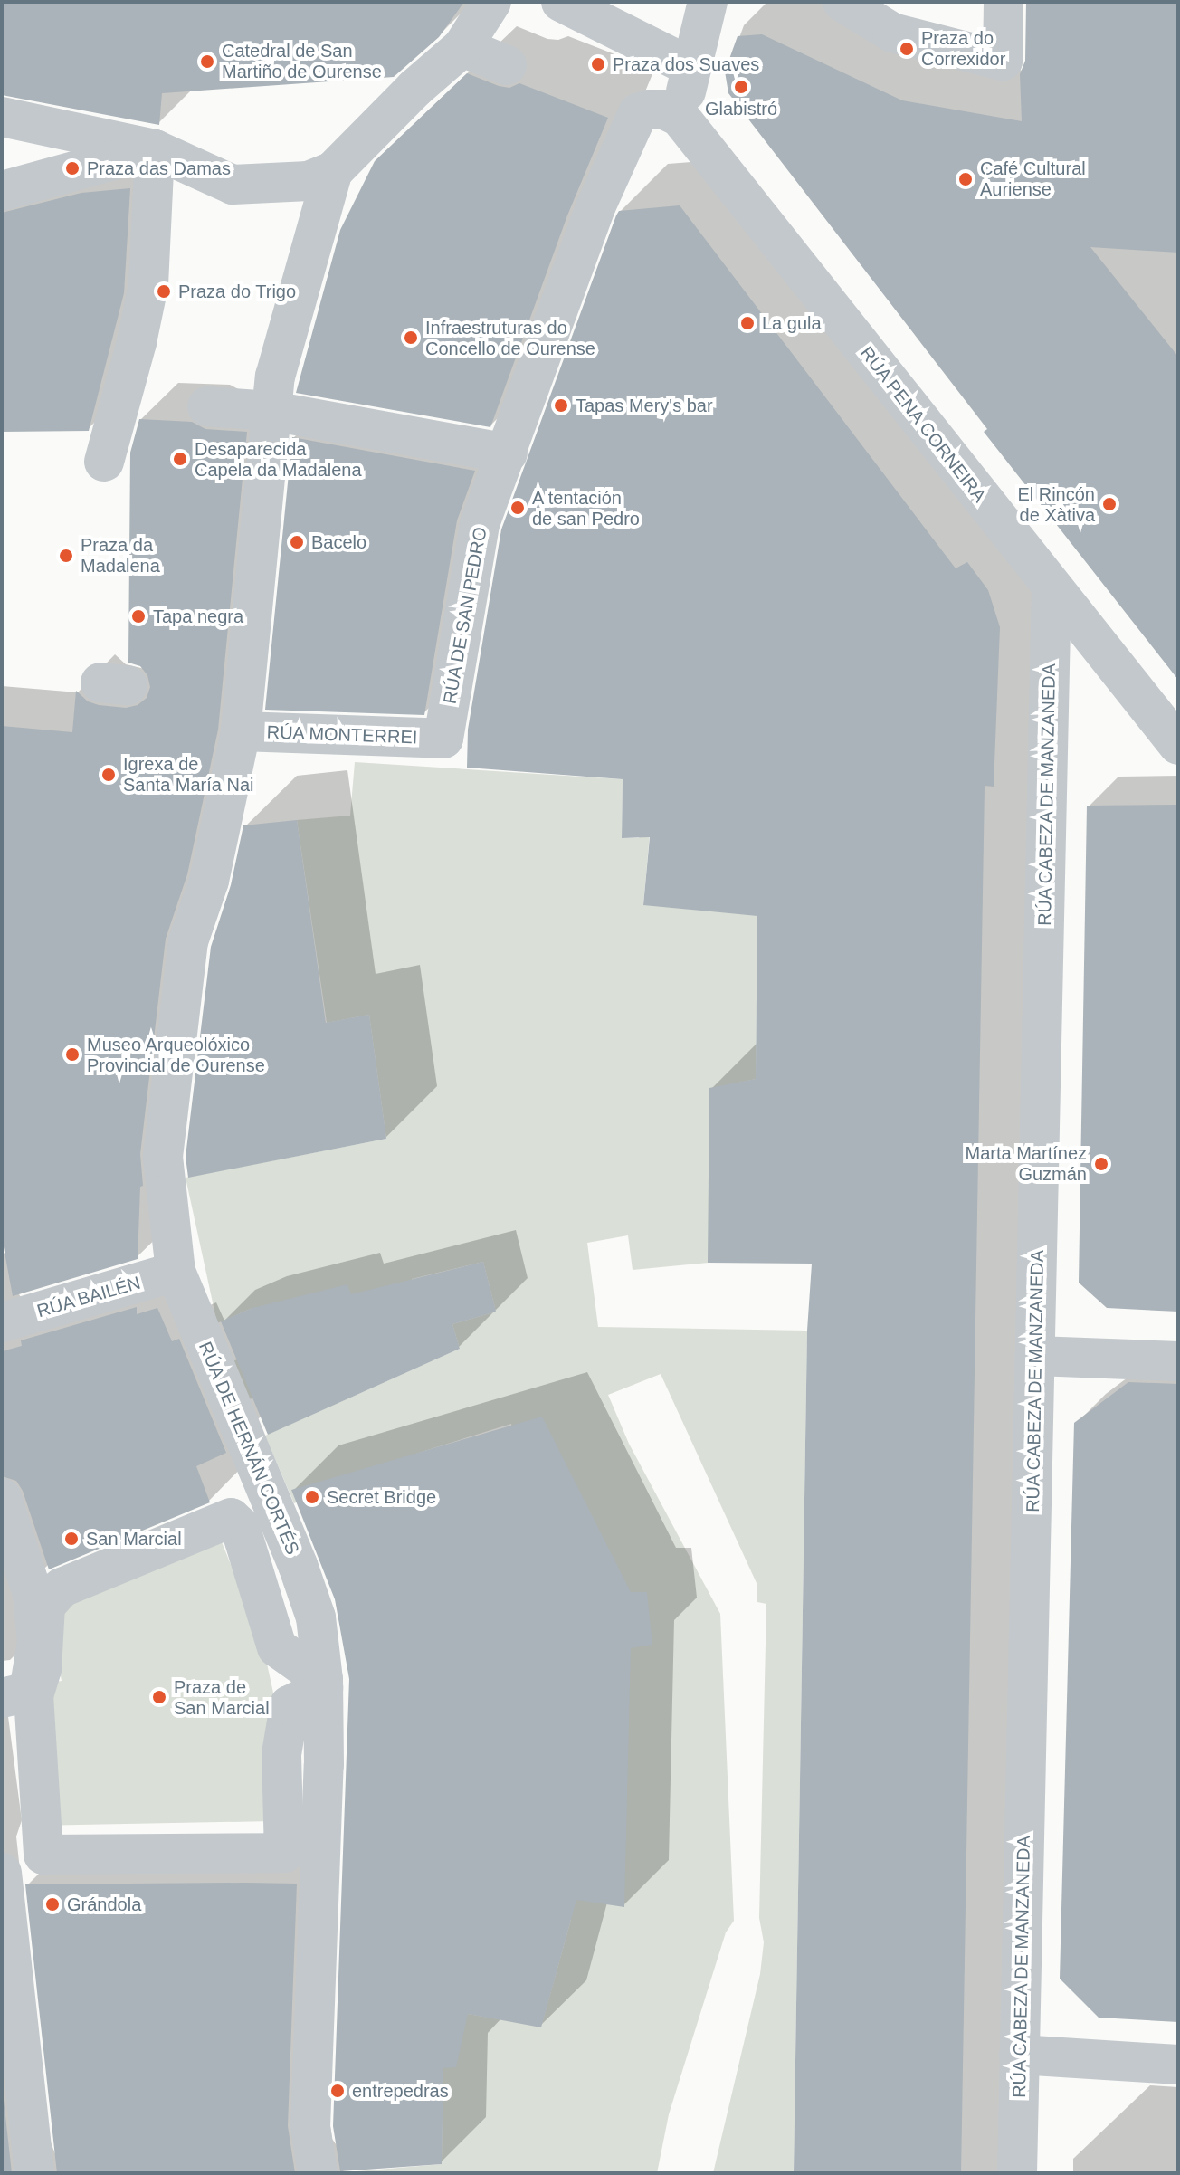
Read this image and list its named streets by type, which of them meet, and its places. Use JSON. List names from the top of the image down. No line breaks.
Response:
{"streets":{"street":["RÚA PENA CORNEIRA","RÚA DE SAN PEDRO","RÚA MONTERREI","RÚA CABEZA DE MANZANEDA","RÚA BAILÉN","RÚA DE HERNÁN CORTÉS"]},"crossings":[["RÚA PENA CORNEIRA","RÚA DE SAN PEDRO"],["RÚA PENA CORNEIRA","RÚA CABEZA DE MANZANEDA"],["RÚA DE SAN PEDRO","RÚA MONTERREI"],["RÚA MONTERREI","RÚA DE HERNÁN CORTÉS"],["RÚA BAILÉN","RÚA DE HERNÁN CORTÉS"]],"places":["Praza do Correxidor","Catedral de San Martiño de Ourense","Praza dos Suaves","Glabistró","Praza das Damas","Café Cultural Auriense","Praza do Trigo","La gula","Infraestruturas do Concello de Ourense","Tapas Mery's bar","Desaparecida Capela da Madalena","El Rincón de Xàtiva","A tentación de san Pedro","Bacelo","Praza da Madalena","Tapa negra","Igrexa de Santa María Nai","Museo Arqueolóxico Provincial de Ourense","Marta Martínez Guzmán","Secret Bridge","San Marcial","Praza de San Marcial","Grándola","entrepedras"]}
